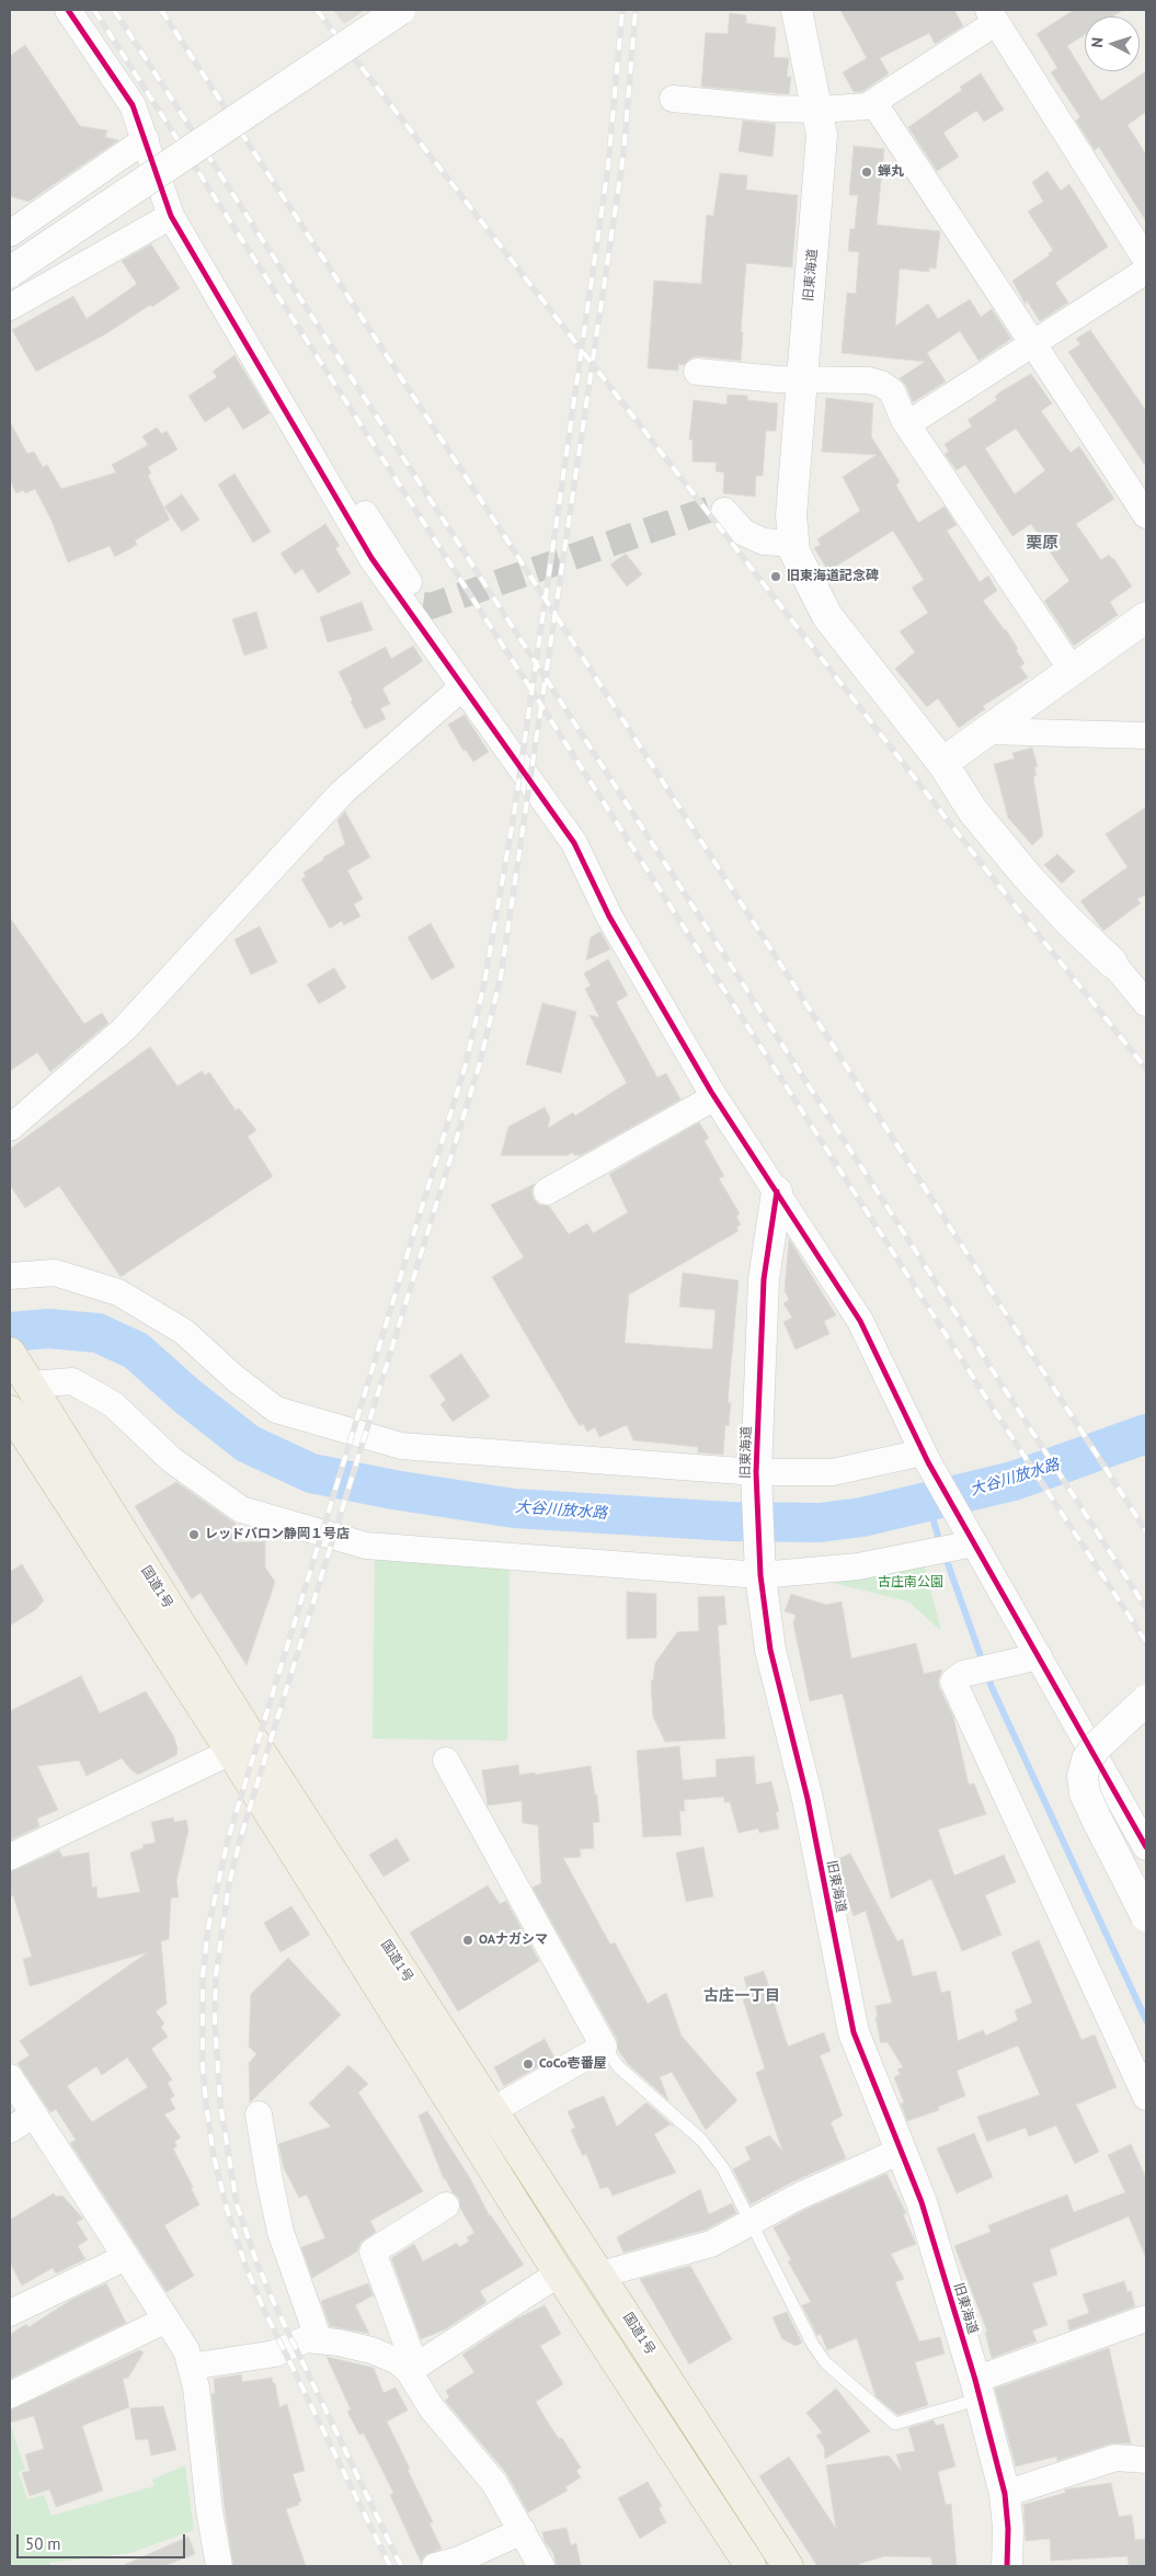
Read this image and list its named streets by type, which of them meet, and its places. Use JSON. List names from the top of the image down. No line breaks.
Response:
{"streets":{"highway":["国道1号"],"street":["旧東海道"]},"districts":["栗原","古庄一丁目"],"water":["大谷川放水路"],"parks":["古庄南公園"],"places":["蝉丸","旧東海道記念碑","レッドバロン静岡１号店","OAナガシマ","CoCo壱番屋"],"scale_bar":"50 m","north":"left"}
